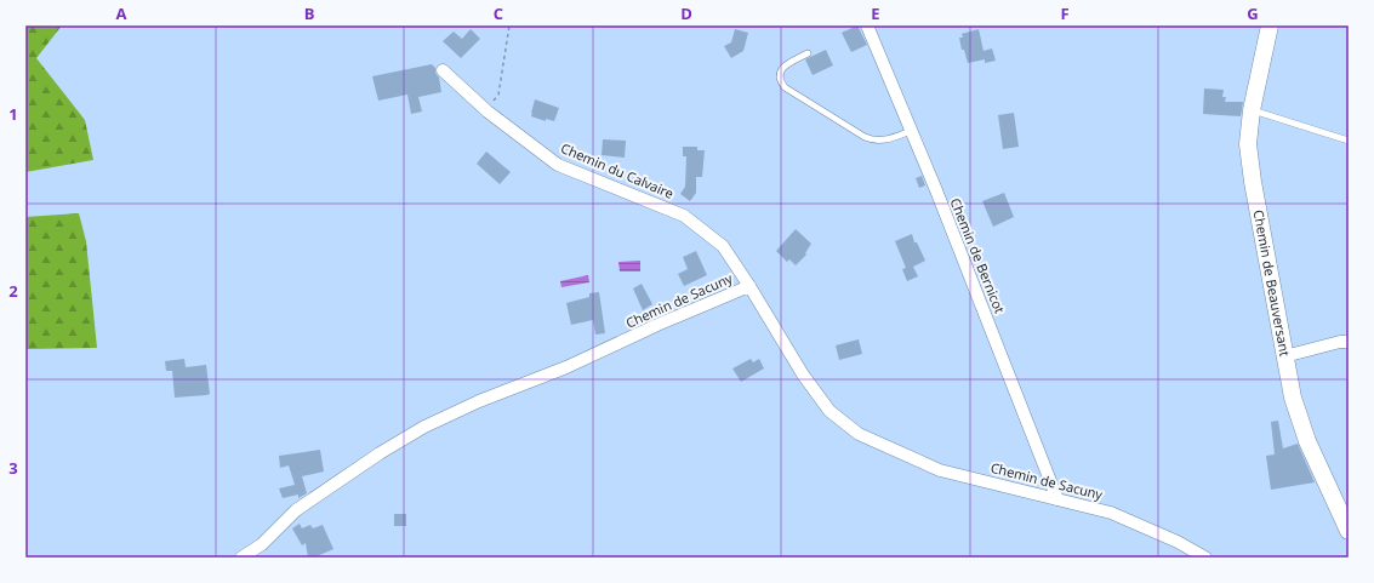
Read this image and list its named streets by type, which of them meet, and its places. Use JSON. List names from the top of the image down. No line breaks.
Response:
{"streets":{"street":["Chemin du Calvaire","Chemin de Bernicot","Chemin de Beauversant","Chemin de Sacuny"]},"crossings":[["Chemin du Calvaire","Chemin de Sacuny"],["Chemin de Bernicot","Chemin de Sacuny"]],"grid":{"columns":["A","B","C","D","E","F","G"],"rows":["1","2","3"]}}
